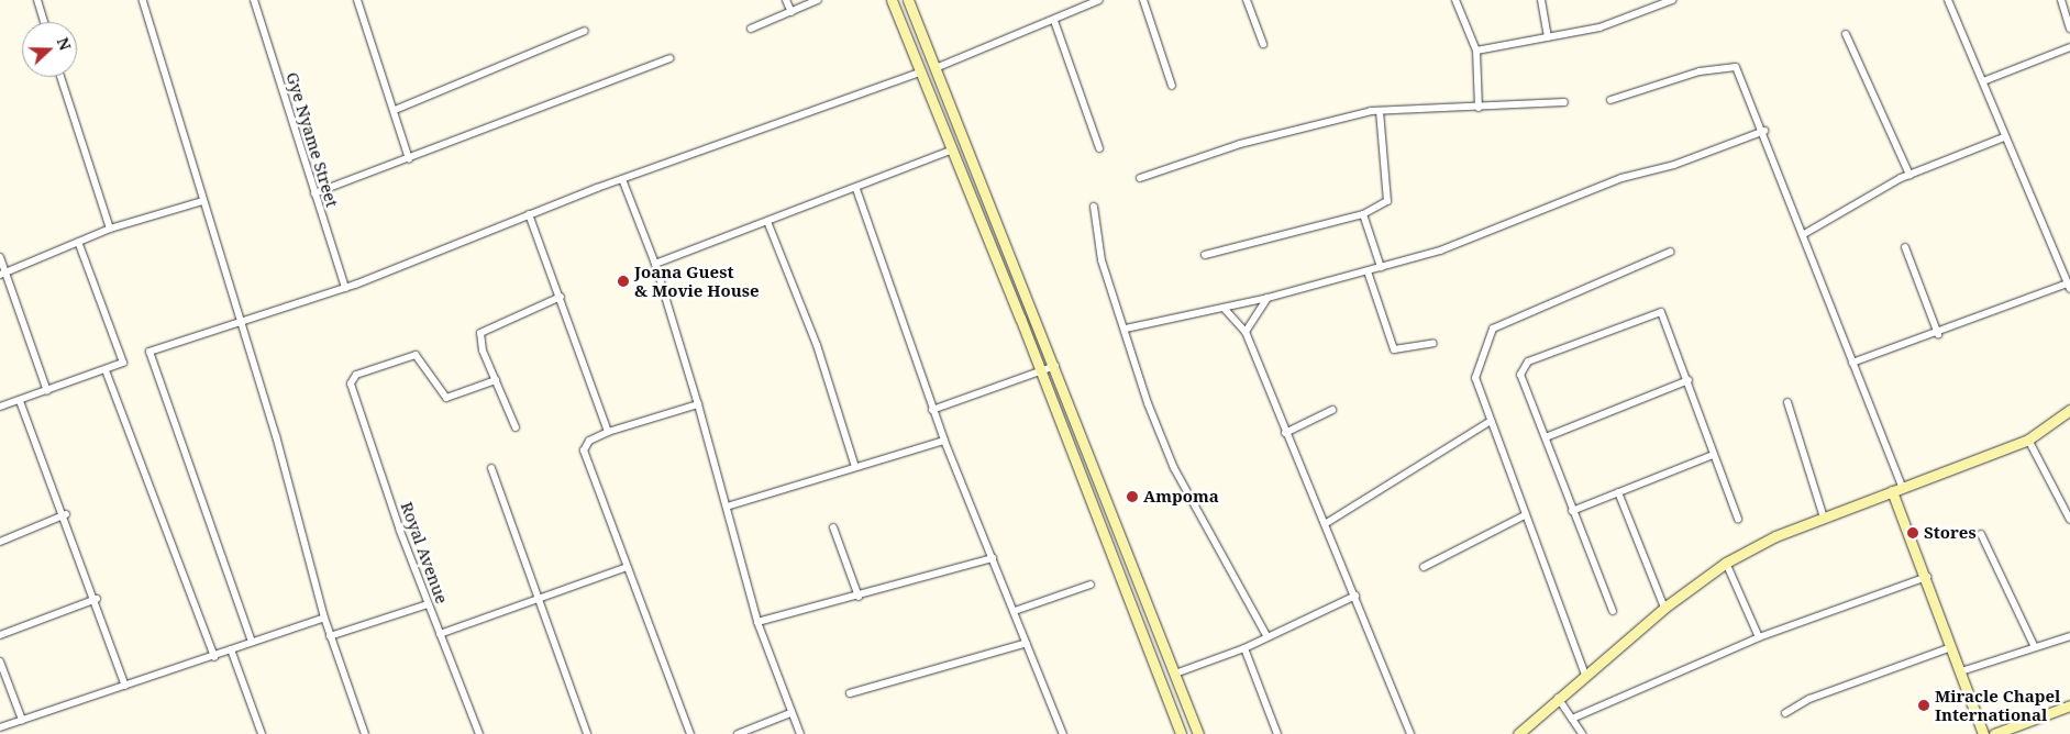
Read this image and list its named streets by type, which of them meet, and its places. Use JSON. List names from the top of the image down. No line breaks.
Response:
{"streets":{"street":["Gye Nyame Street","Royal Avenue"]},"places":["Joana Guest & Movie House","Ampoma","Stores","Miracle Chapel International"],"north":"right"}
